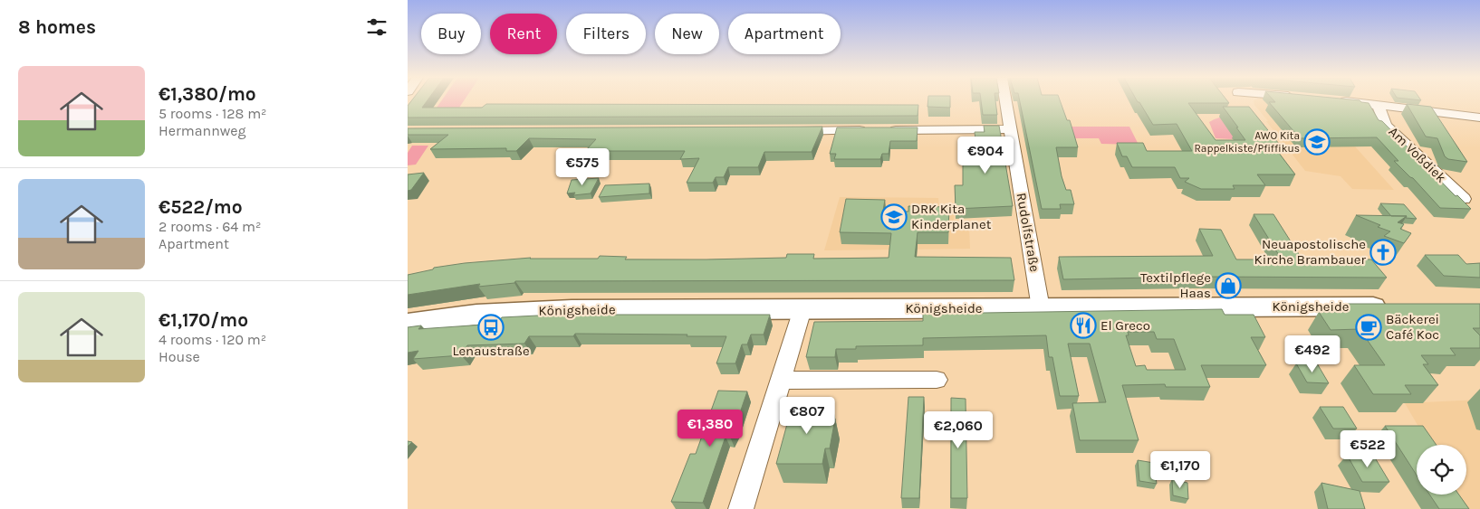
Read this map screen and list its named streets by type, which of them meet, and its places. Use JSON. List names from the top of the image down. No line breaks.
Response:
{"streets":{"main road":["Königsheide"],"street":["Am Voßdiek","Rudolfstraße"]},"crossings":[["Rudolfstraße","Königsheide"]],"places":{"school or university":["AWO Kita Rappelkiste/Pfiffikus","DRK Kita Kinderplanet"],"church":["Neuapostolische Kirche Brambauer"],"shop":["Textilpflege Haas"],"restaurant":["El Greco"],"bus stop":["Lenaustraße"],"cafe":["Bäckerei Café Koc"]},"page":{"heading":"8 homes","chip":["Buy","Rent","Filters","New","Apartment"],"list":[{"name":"€1,380/mo","note":"5 rooms · 128 m² · Hermannweg"},{"name":"€522/mo","note":"2 rooms · 64 m² · Apartment"},{"name":"€1,170/mo","note":"4 rooms · 120 m² · House"}],"price":["€904","€575","€492","€807","€1,380","€2,060","€522","€1,170"]}}
